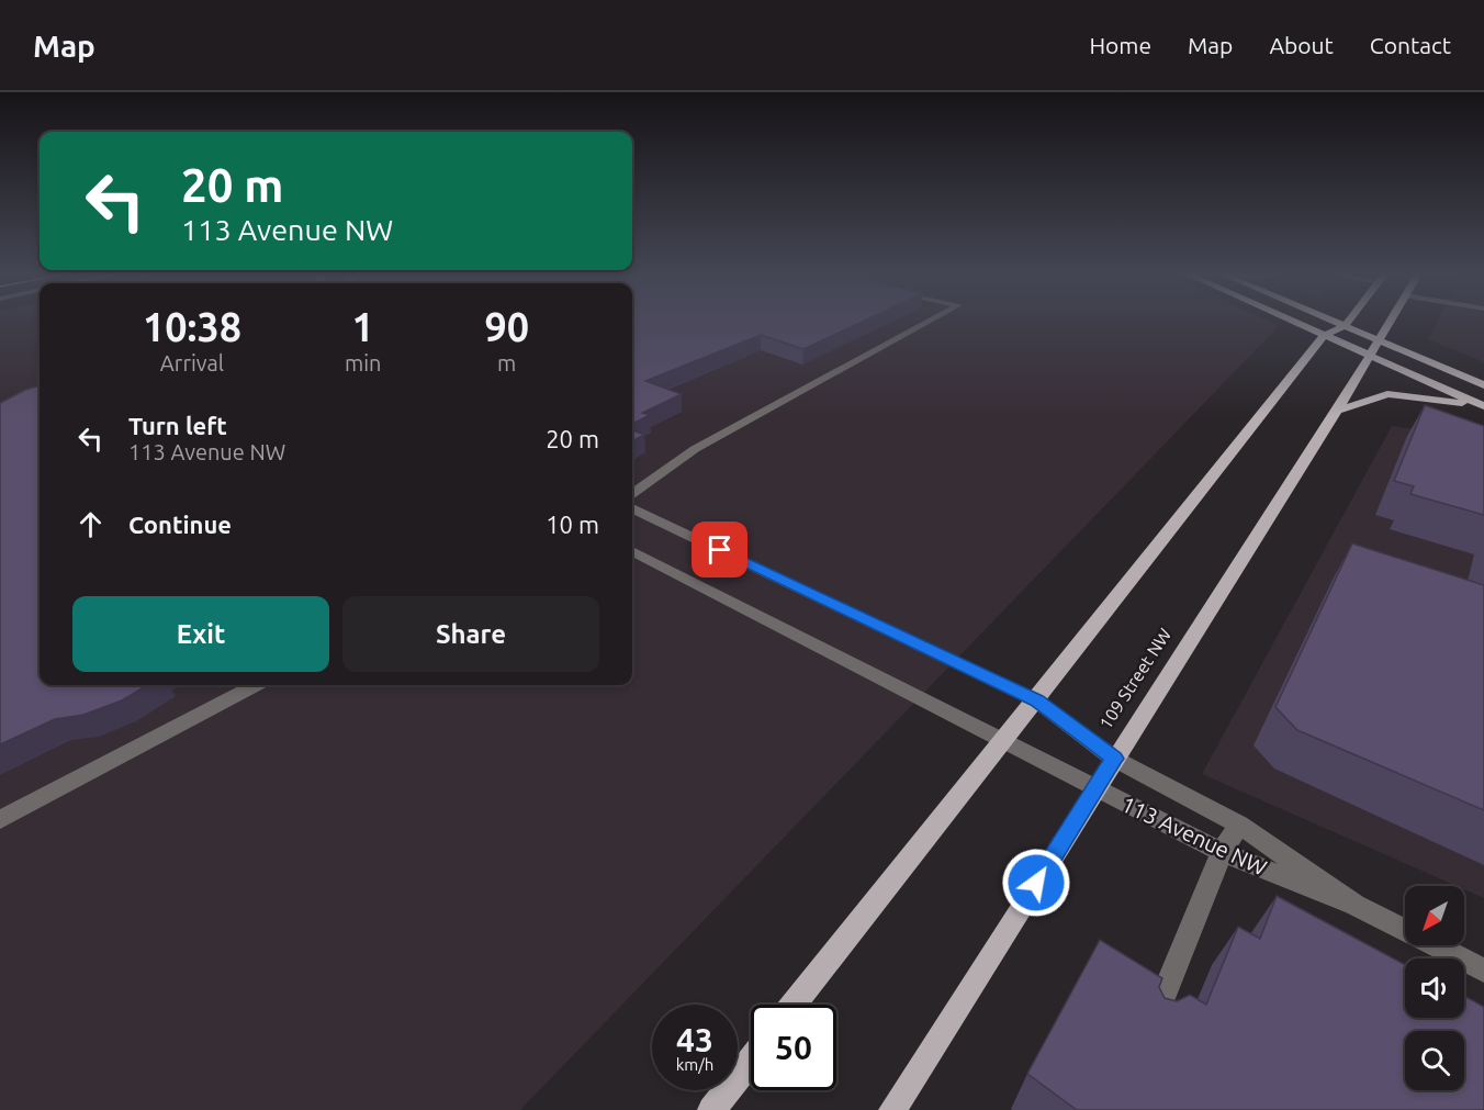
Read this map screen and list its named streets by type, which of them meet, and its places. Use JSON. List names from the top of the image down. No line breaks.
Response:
{"streets":{"main road":["109 Street NW"],"street":["113 Avenue NW"]},"crossings":[["109 Street NW","113 Avenue NW"]],"north":"bottom left","page":{"header":"Map","nav":["Home","Map","About","Contact"],"turn":["20 m","113 Avenue NW"],"eta":["10:38","Arrival","1","min","90","m"],"list":[{"name":"Turn left","note":"113 Avenue NW","value":"20 m"},{"name":"Continue","value":"10 m"}],"buttons":["Exit","Share"],"speed":"43 km/h","limit":"50"}}
